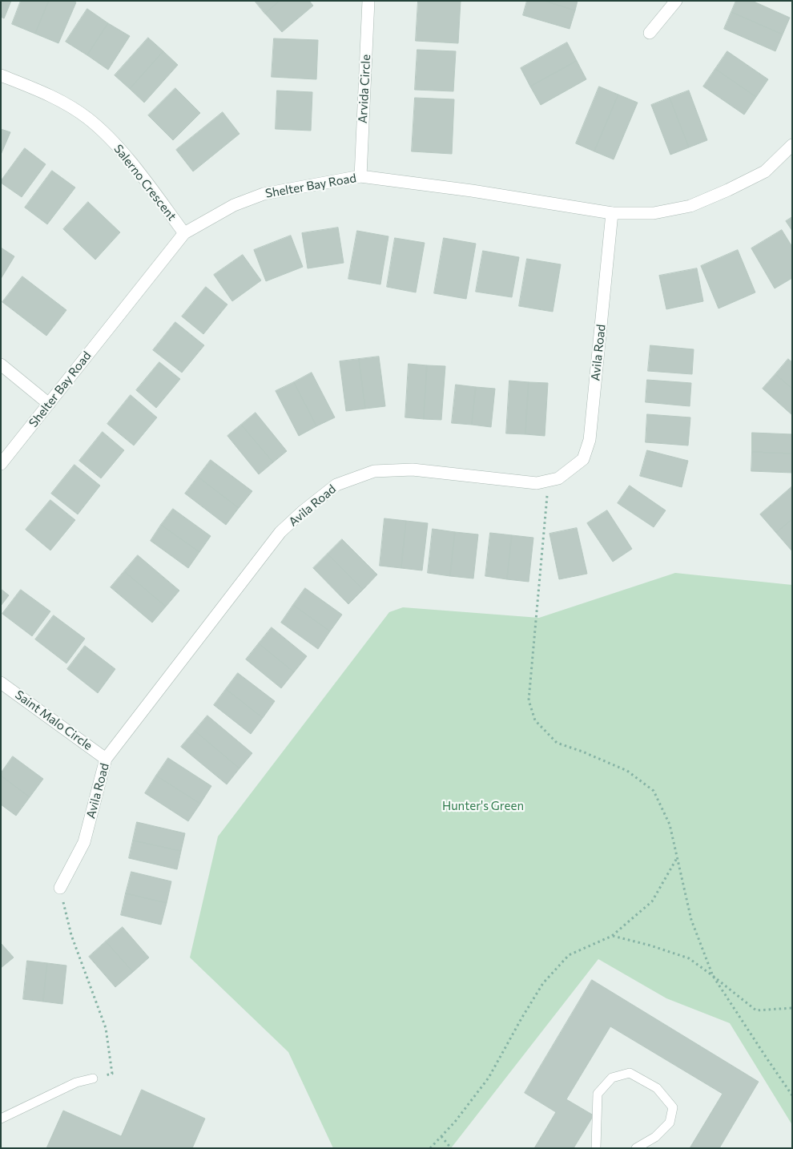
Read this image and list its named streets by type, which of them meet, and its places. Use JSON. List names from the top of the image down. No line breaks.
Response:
{"streets":{"street":["Arvida Circle","Salerno Crescent","Shelter Bay Road","Avila Road","Saint Malo Circle"]},"crossings":[["Arvida Circle","Shelter Bay Road"],["Salerno Crescent","Shelter Bay Road"],["Shelter Bay Road","Avila Road"],["Avila Road","Saint Malo Circle"]],"parks":["Hunter's Green"]}
